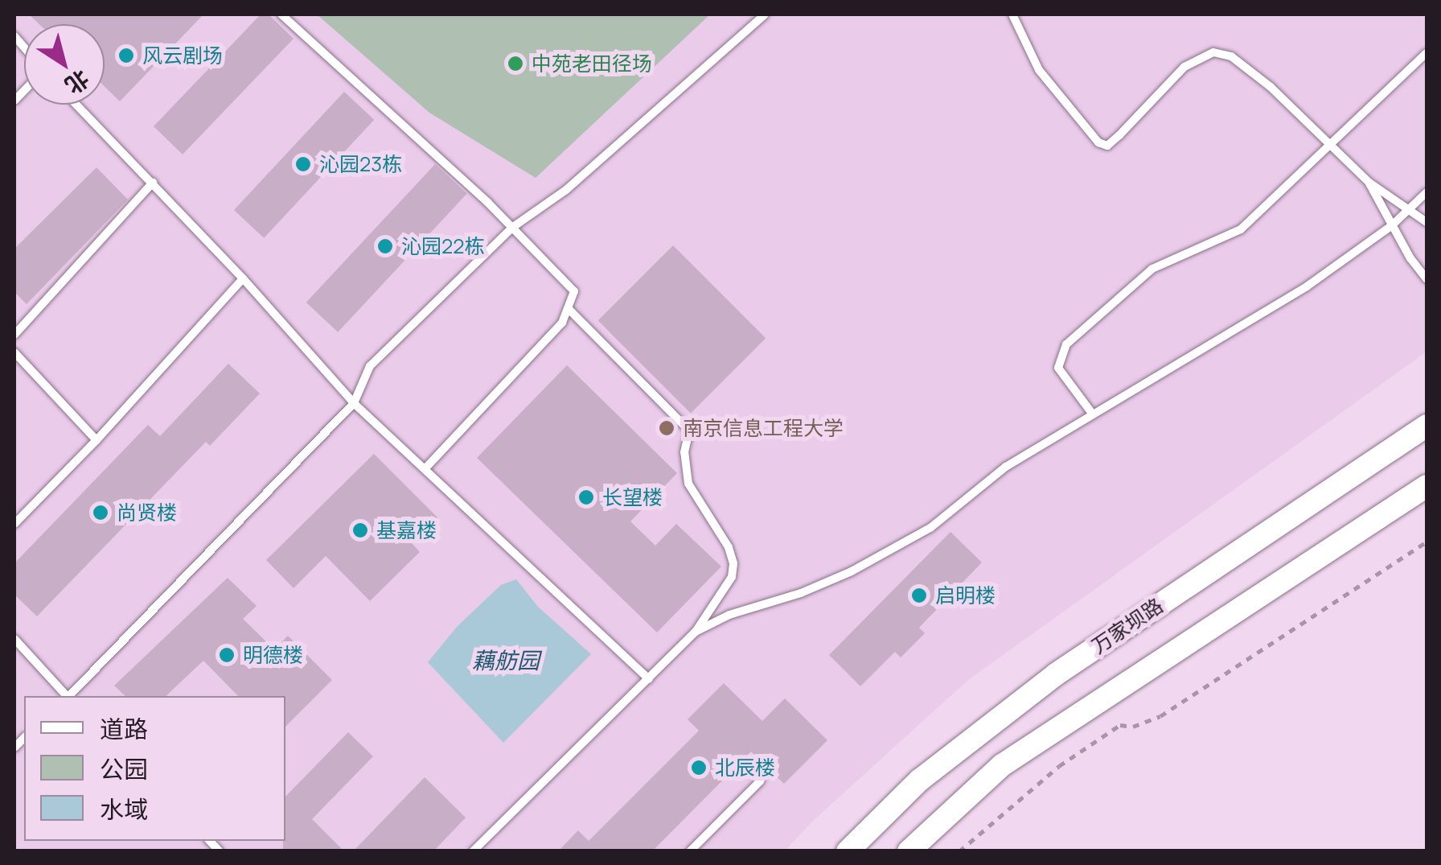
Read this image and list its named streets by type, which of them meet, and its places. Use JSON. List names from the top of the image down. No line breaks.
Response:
{"streets":{"main road":["万家坝路"]},"water":["藕舫园"],"places":["风云剧场","中苑老田径场","沁园23栋","沁园22栋","南京信息工程大学","长望楼","尚贤楼","基嘉楼","启明楼","明德楼","北辰楼"],"legend":["道路","公园","水域"],"north":"bottom right"}
